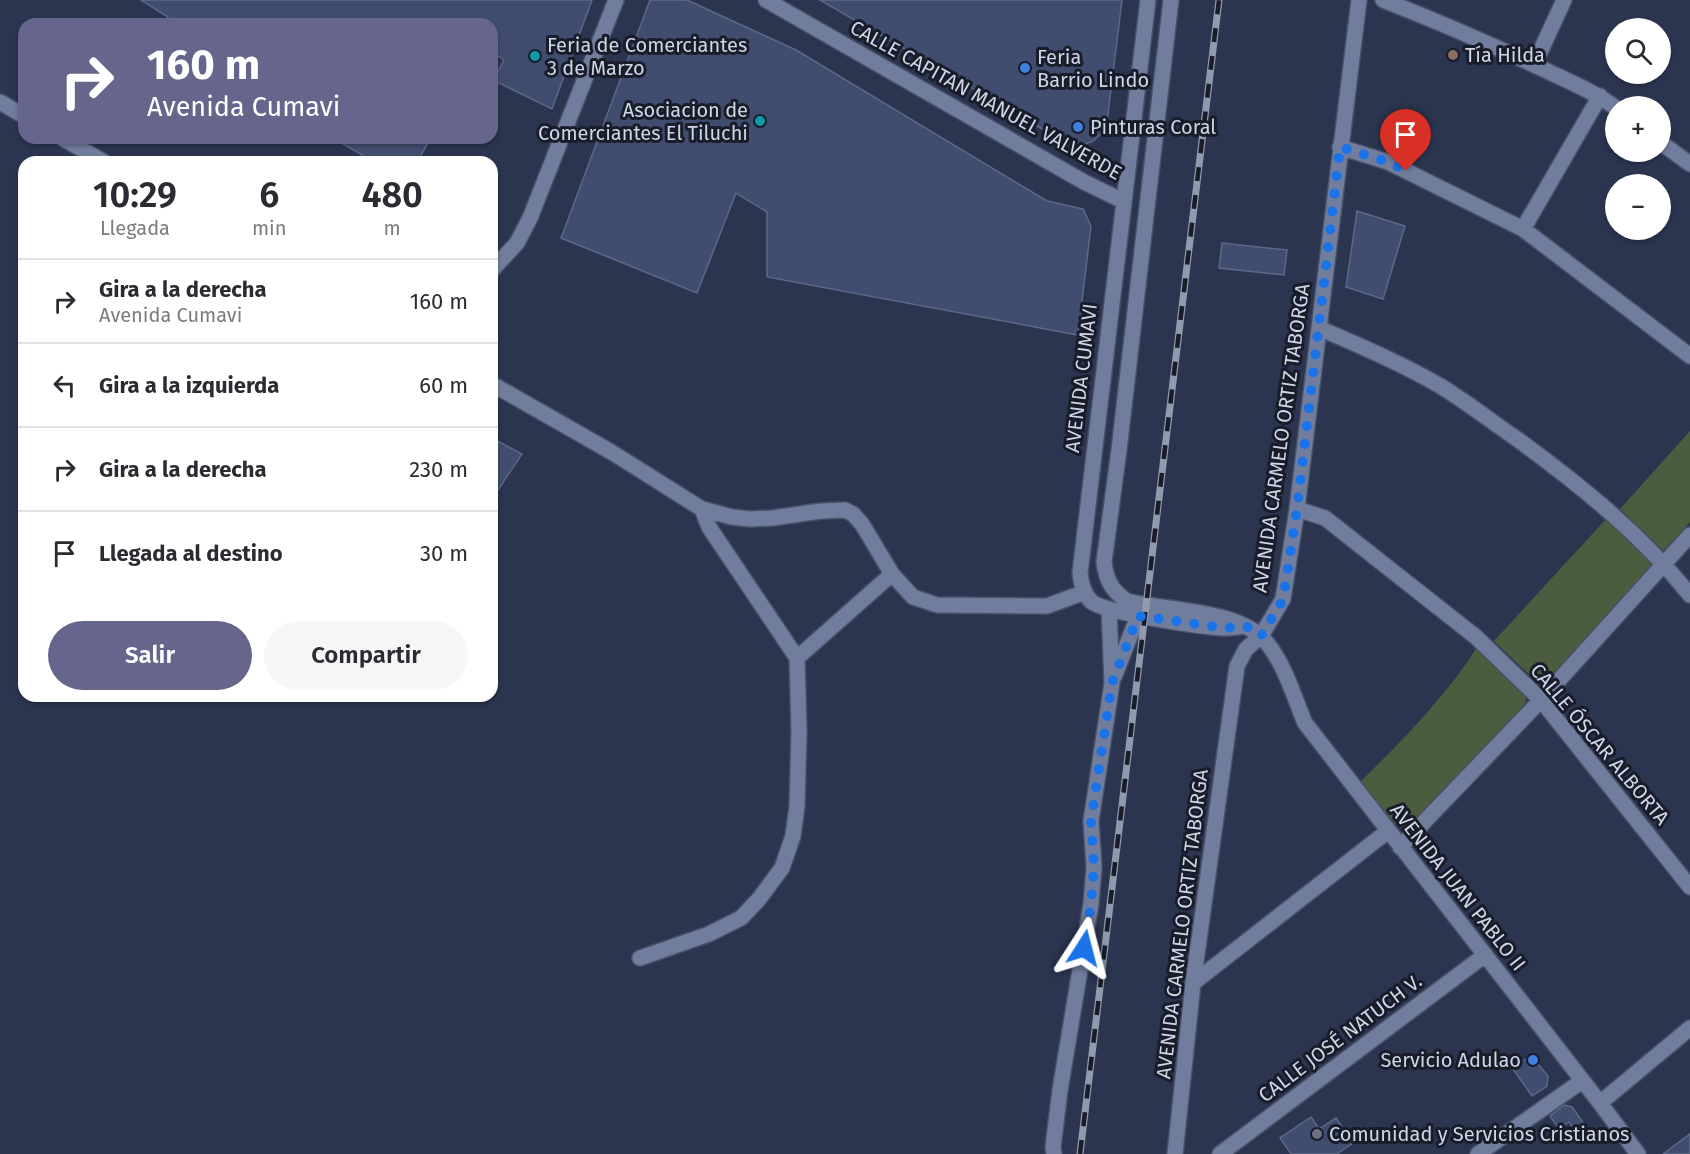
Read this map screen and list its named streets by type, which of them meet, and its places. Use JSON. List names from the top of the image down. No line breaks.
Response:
{"streets":{"street":["CALLE CAPITAN MANUEL VALVERDE","AVENIDA CUMAVI","AVENIDA CARMELO ORTIZ TABORGA","CALLE ÓSCAR ALBORTA","AVENIDA JUAN PABLO II","CALLE JOSÉ NATUCH V."]},"crossings":[["CALLE CAPITAN MANUEL VALVERDE","AVENIDA CUMAVI"],["AVENIDA CARMELO ORTIZ TABORGA","CALLE ÓSCAR ALBORTA"],["AVENIDA CARMELO ORTIZ TABORGA","AVENIDA JUAN PABLO II"],["AVENIDA JUAN PABLO II","CALLE JOSÉ NATUCH V."]],"places":["Tía Hilda","Feria de Comerciantes 3 de Marzo","Feria Barrio Lindo","Asociacion de Comerciantes El Tiluchi","Pinturas Coral","Servicio Adulao","Comunidad y Servicios Cristianos"],"page":{"map_buttons":["+","−"],"turn":["160 m","Avenida Cumavi"],"eta":["10:29","Llegada","6","min","480","m"],"list":[{"name":"Gira a la derecha","note":"Avenida Cumavi","value":"160 m"},{"name":"Gira a la izquierda","value":"60 m"},{"name":"Gira a la derecha","value":"230 m"},{"name":"Llegada al destino","value":"30 m"}],"buttons":["Salir","Compartir"]}}
